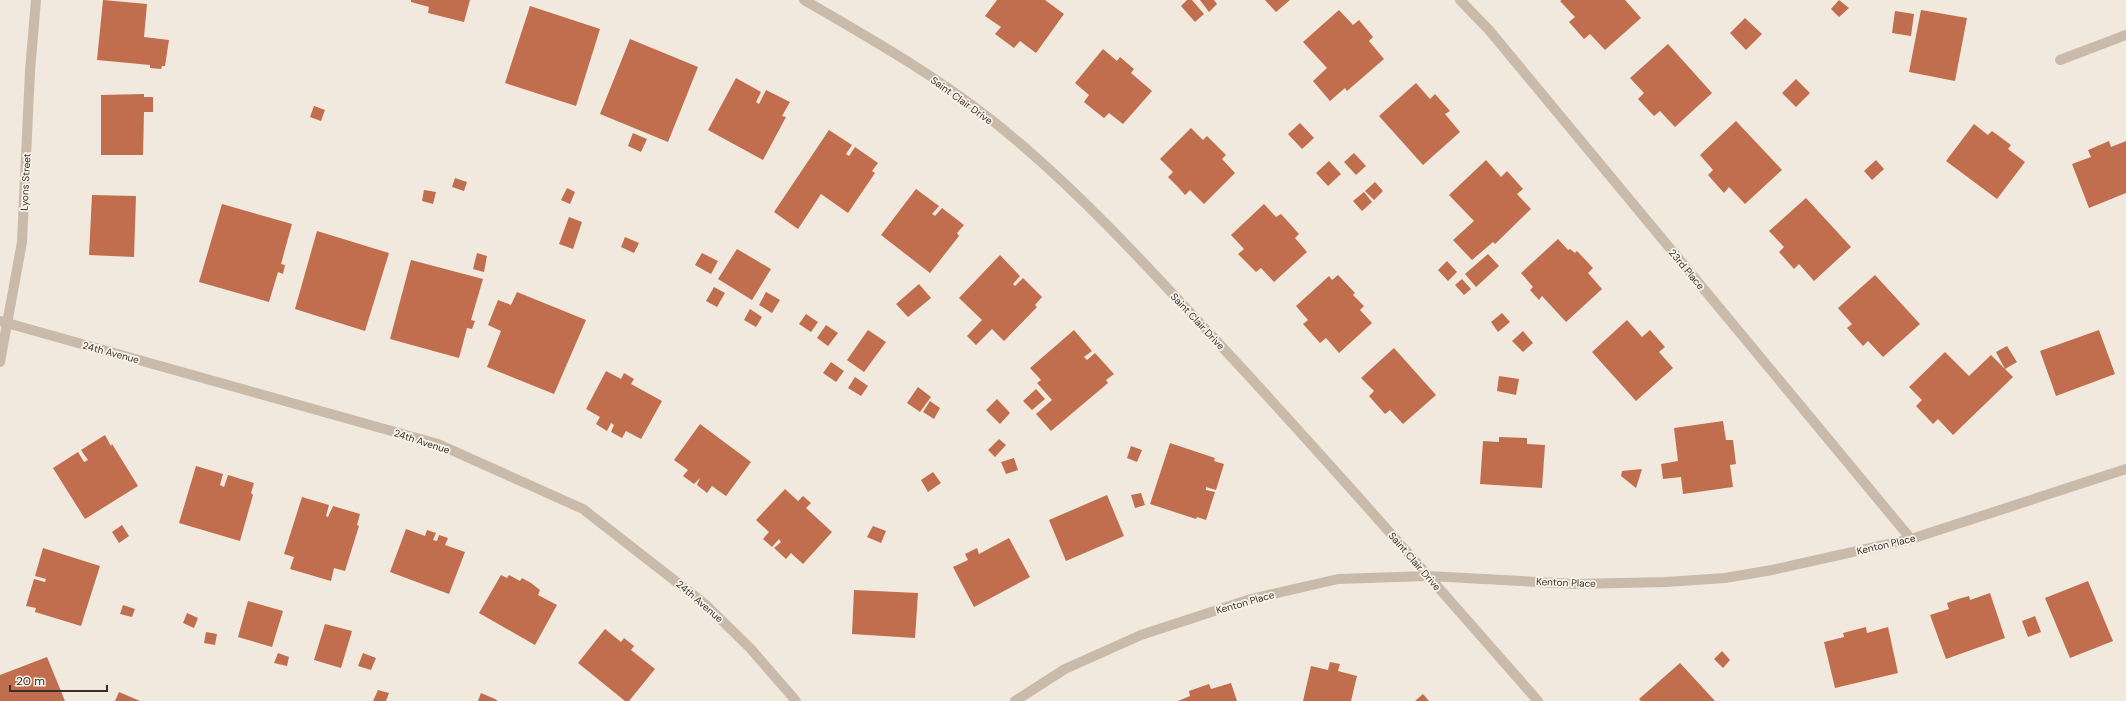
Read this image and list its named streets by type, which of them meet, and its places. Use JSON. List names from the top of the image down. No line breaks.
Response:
{"streets":{"street":["Saint Clair Drive","Lyons Street","23rd Place","24th Avenue","Kenton Place"]},"crossings":[["Saint Clair Drive","Kenton Place"],["Lyons Street","24th Avenue"],["23rd Place","Kenton Place"]],"scale_bar":"20 m"}
